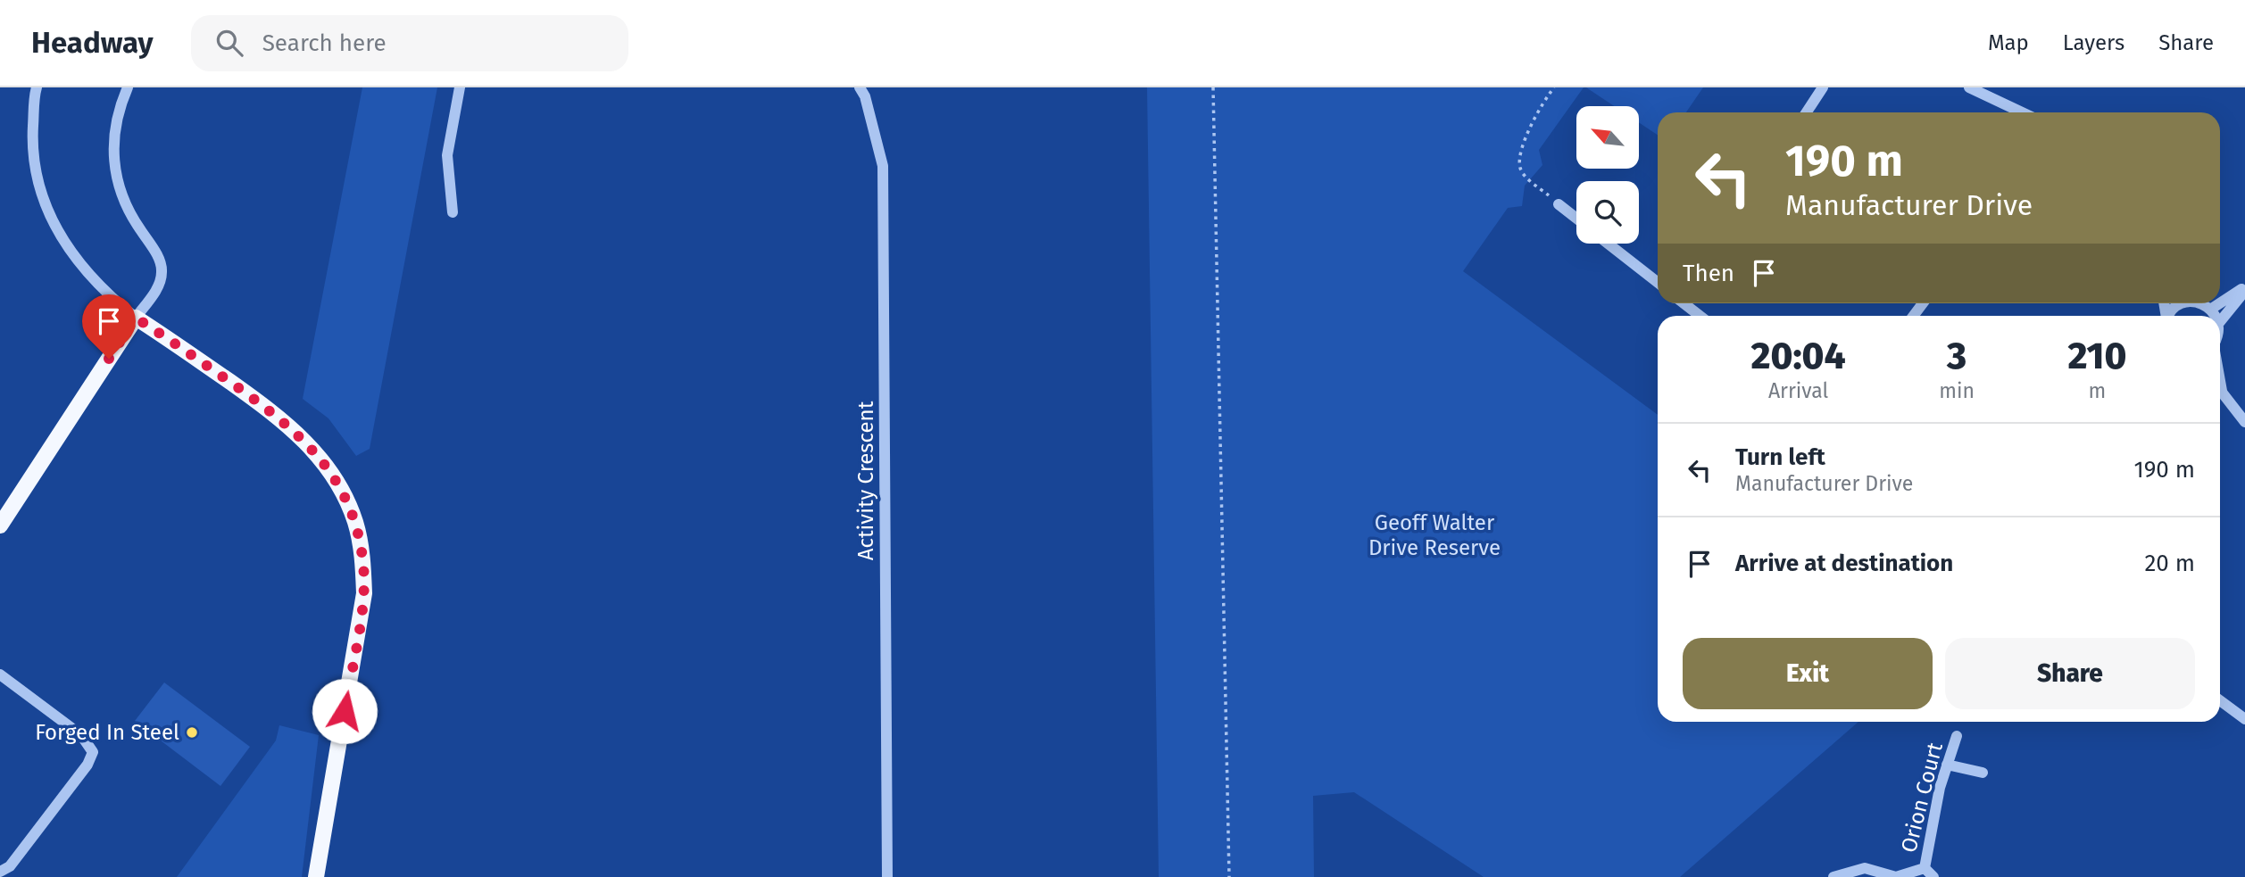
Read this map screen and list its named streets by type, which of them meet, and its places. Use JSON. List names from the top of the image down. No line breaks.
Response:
{"streets":{"street":["Activity Crescent","Orion Court"]},"parks":["Geoff Walter Drive Reserve"],"places":["Forged In Steel"],"north":"top left","page":{"header":"Headway","search":"Search here","nav":["Map","Layers","Share"],"turn":["190 m","Manufacturer Drive"],"then":"Then","eta":["20:04","Arrival","3","min","210","m"],"list":[{"name":"Turn left","note":"Manufacturer Drive","value":"190 m"},{"name":"Arrive at destination","value":"20 m"}],"buttons":["Exit","Share"]}}
